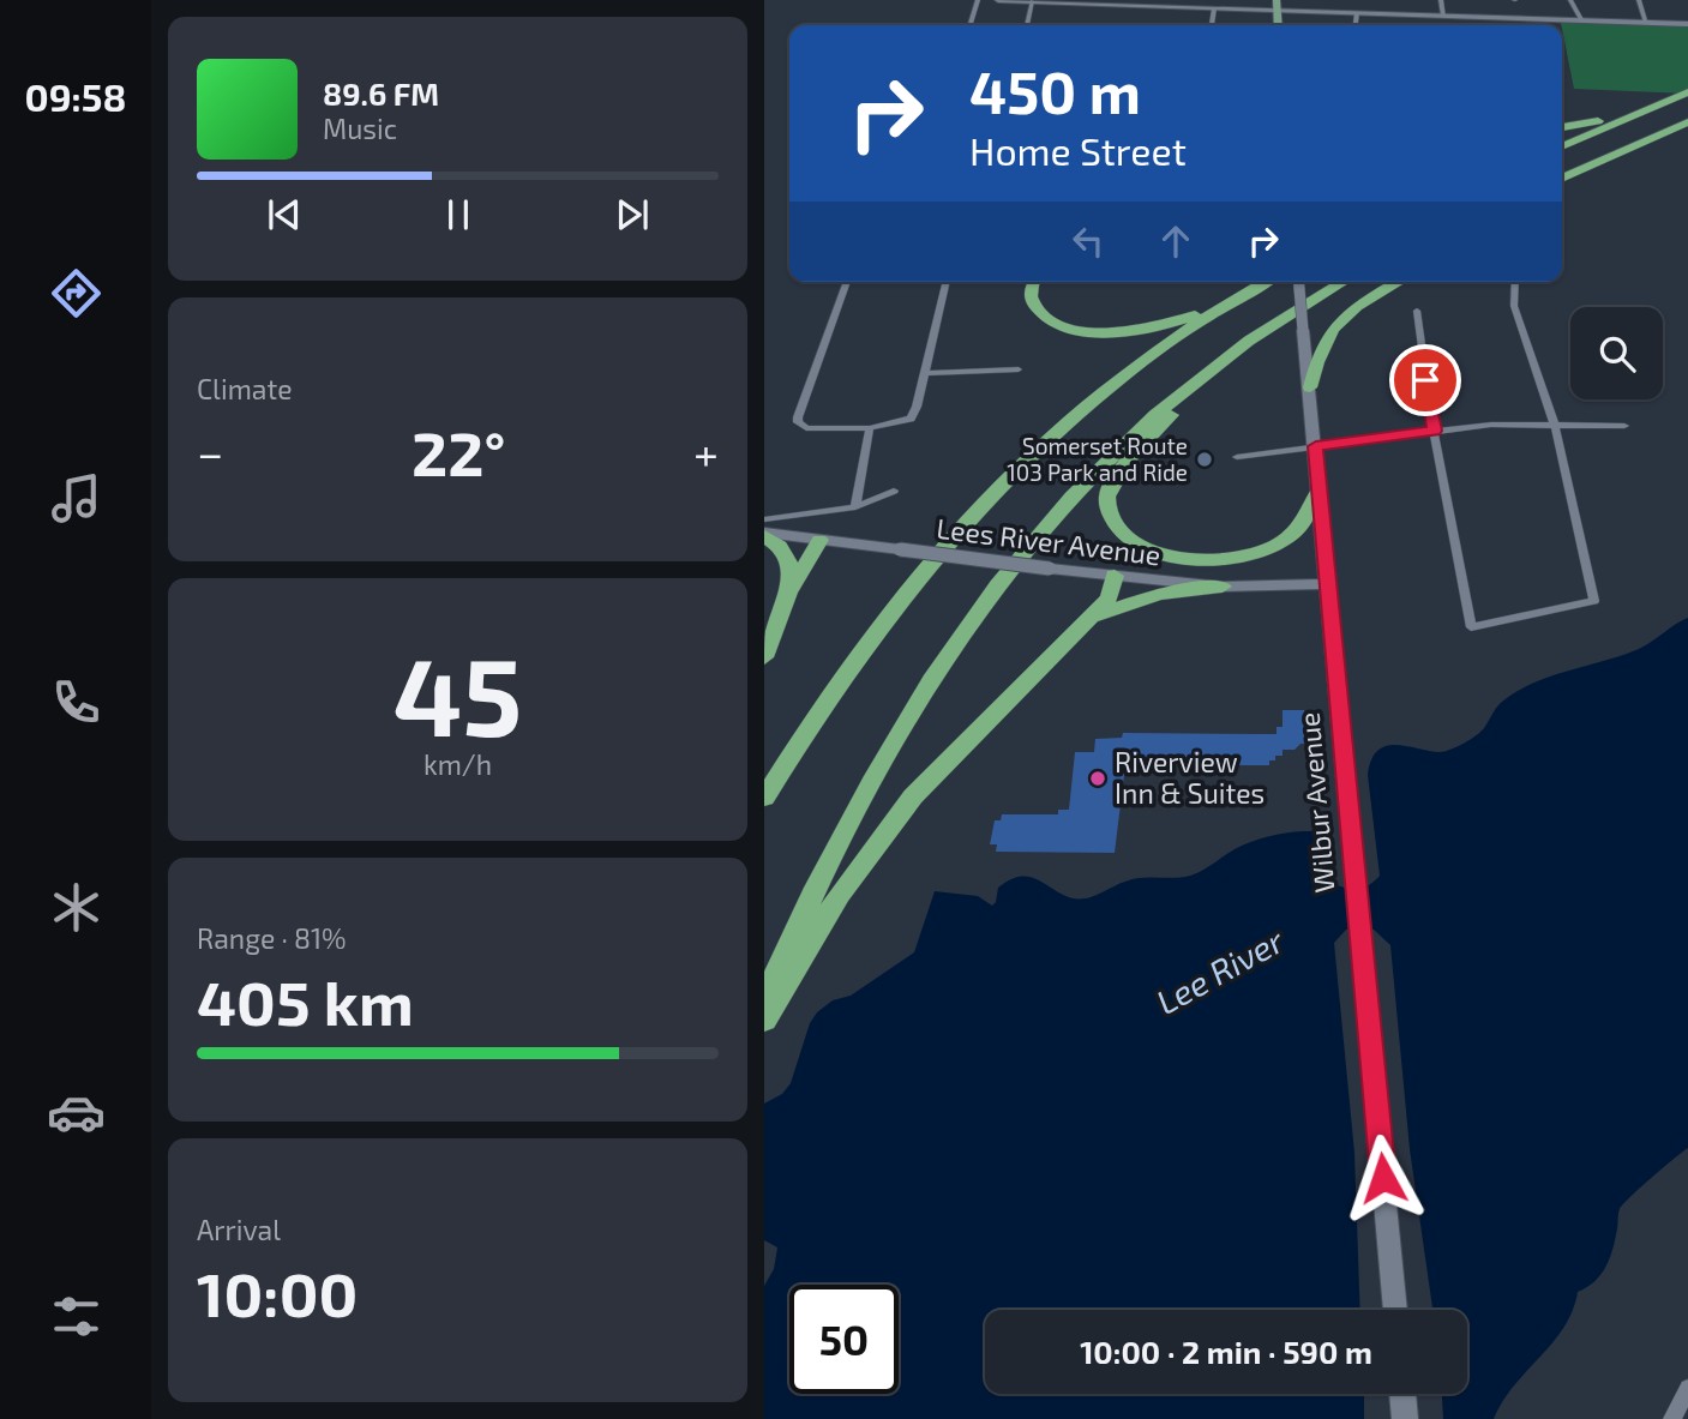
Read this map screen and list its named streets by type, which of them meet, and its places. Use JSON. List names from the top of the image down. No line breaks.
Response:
{"streets":{"main road":["Lees River Avenue","Wilbur Avenue"]},"crossings":[["Lees River Avenue","Wilbur Avenue"]],"water":["Lee River"],"places":["Somerset Route 103 Park and Ride","Riverview Inn & Suites"],"page":{"tabs":"09:58","turn":["450 m","Home Street"],"song":["89.6 FM","Music"],"tile":["Climate",["45","km/h"],["Range · 81%","405 km"],["Arrival","10:00"]],"heat":["−","22°","+"],"limit":"50","trip":"10:00 · 2 min · 590 m"}}
